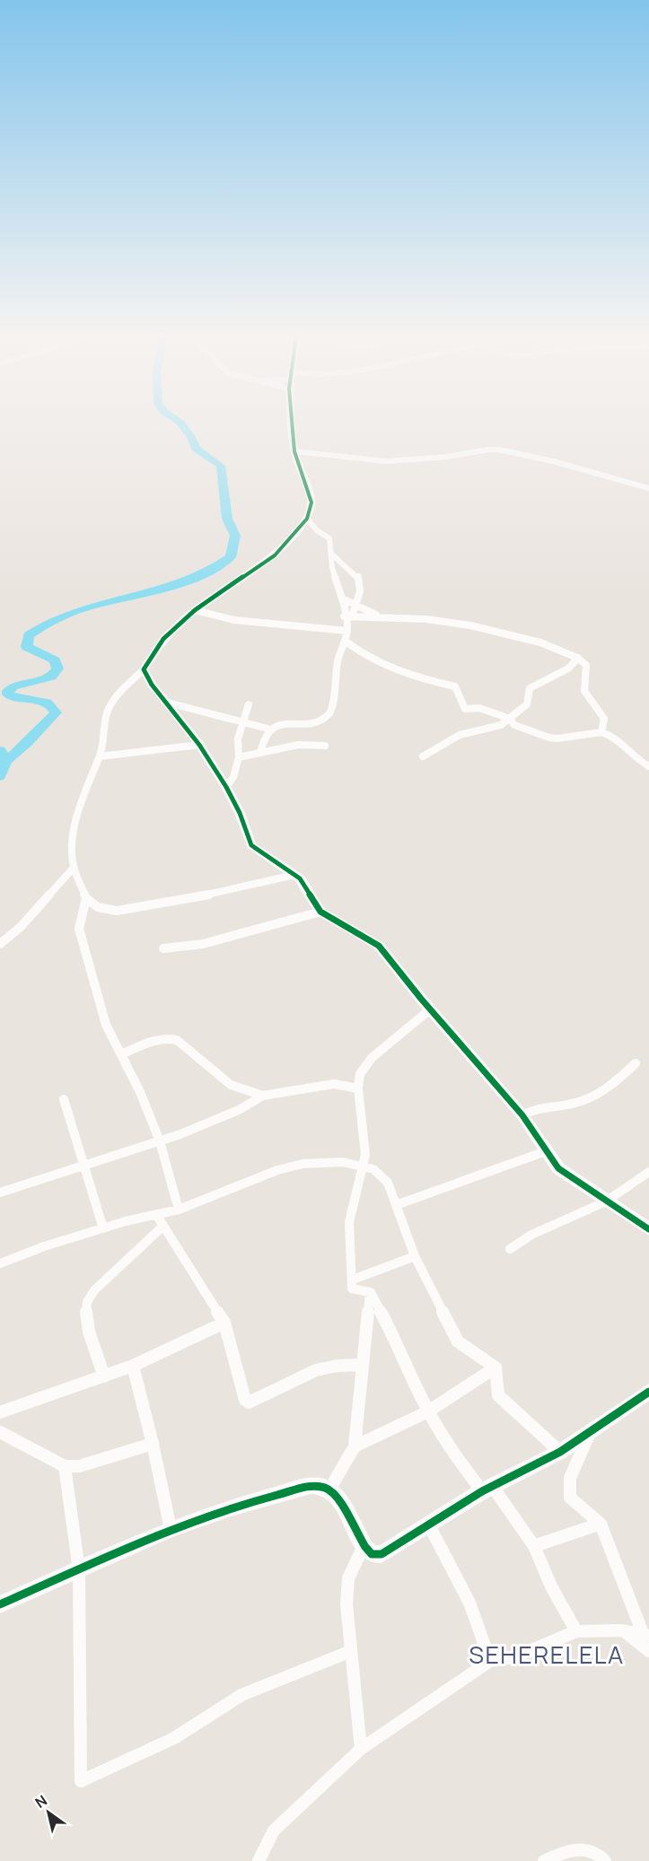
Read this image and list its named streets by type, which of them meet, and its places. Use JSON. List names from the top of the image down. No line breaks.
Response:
{"districts":["SEHERELELA"],"north":"top left"}
